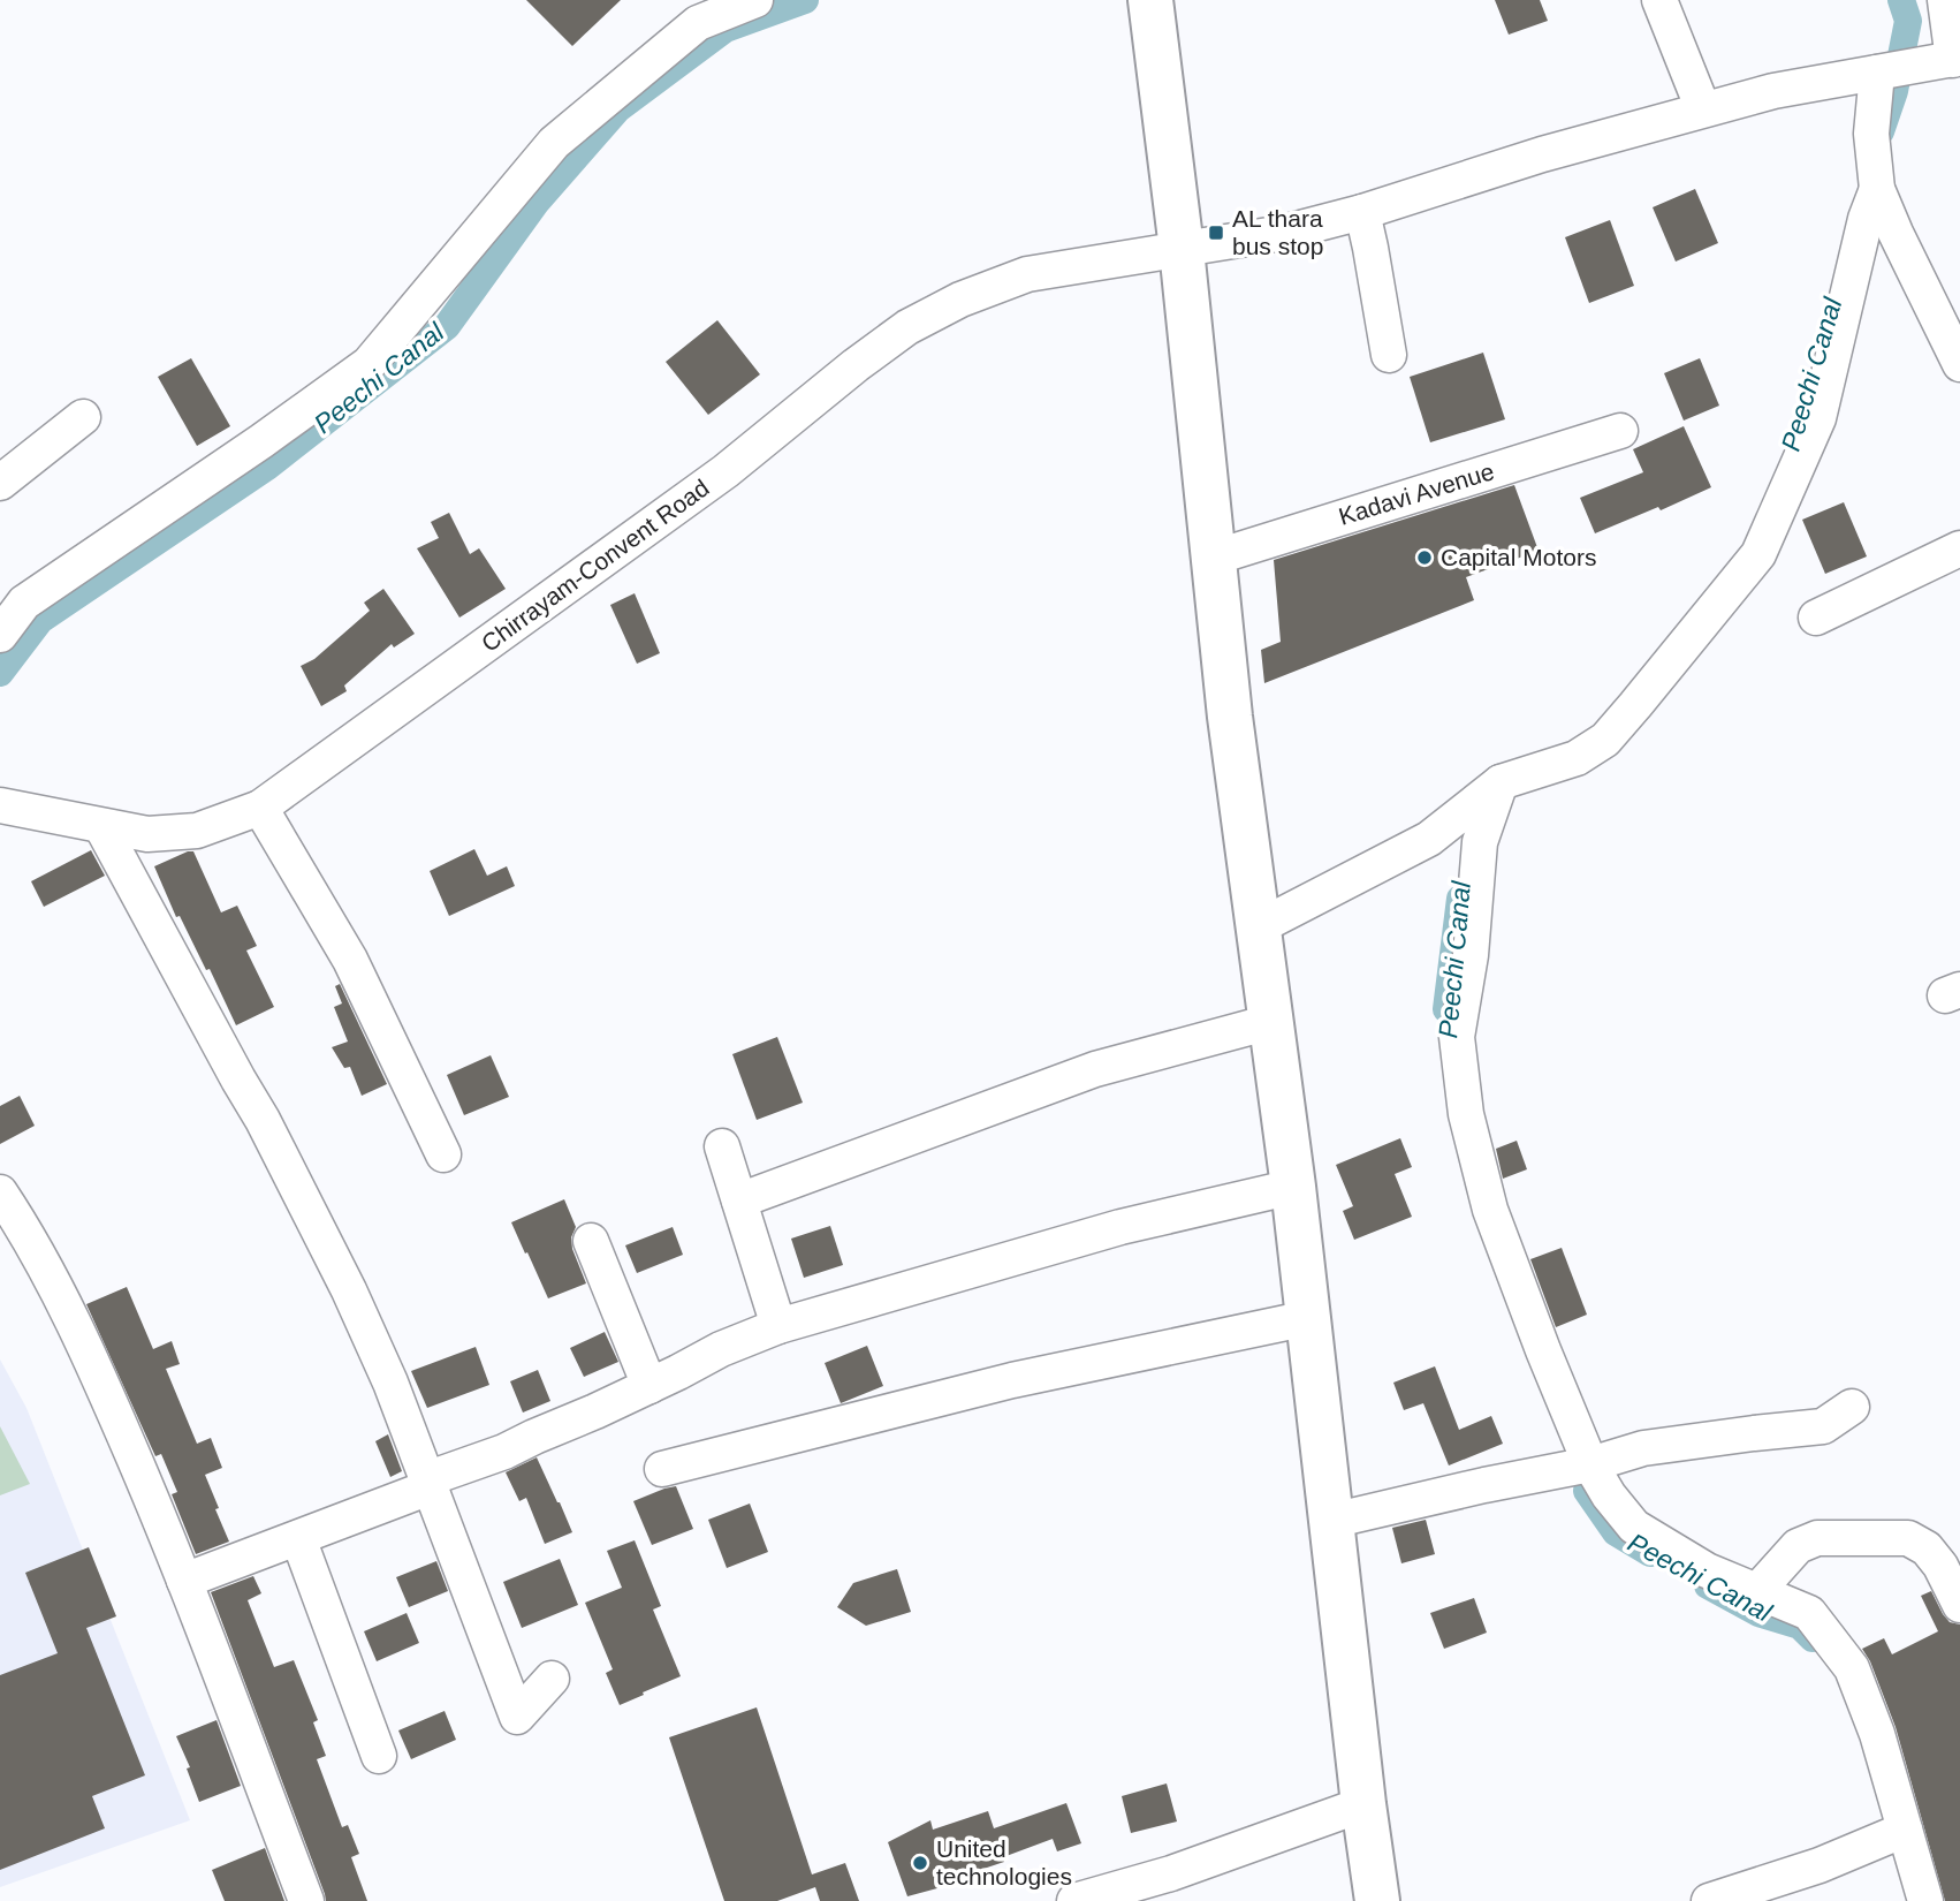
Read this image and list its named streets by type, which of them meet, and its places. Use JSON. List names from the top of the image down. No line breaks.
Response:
{"streets":{"street":["Kadavi Avenue","Chirrayam-Convent Road"]},"water":["Peechi Canal"],"places":{"transit":["AL thara bus stop"],"other":["Capital Motors","United technologies"]}}
